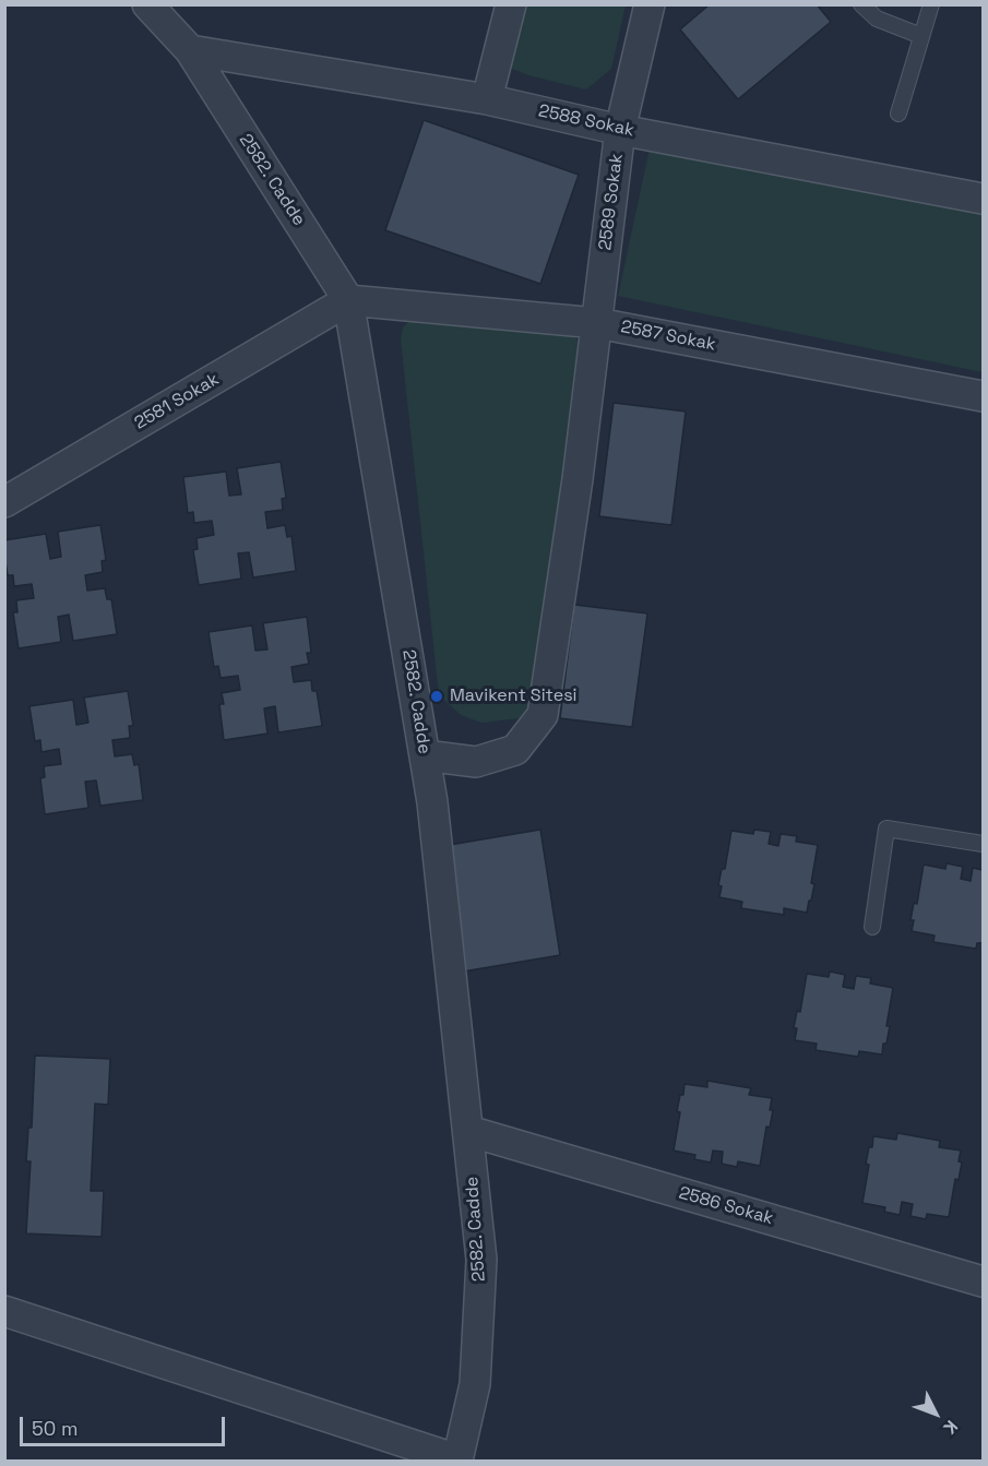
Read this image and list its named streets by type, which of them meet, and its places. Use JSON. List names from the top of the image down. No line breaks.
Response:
{"streets":{"street":["2588 Sokak","2582. Cadde","2589 Sokak","2587 Sokak","2581 Sokak","2586 Sokak"]},"crossings":[["2588 Sokak","2582. Cadde"],["2588 Sokak","2589 Sokak"],["2582. Cadde","2589 Sokak"],["2582. Cadde","2587 Sokak"],["2582. Cadde","2581 Sokak"],["2582. Cadde","2586 Sokak"],["2589 Sokak","2587 Sokak"],["2587 Sokak","2581 Sokak"]],"places":["Mavikent Sitesi"],"scale_bar":"50 m","north":"bottom right"}
